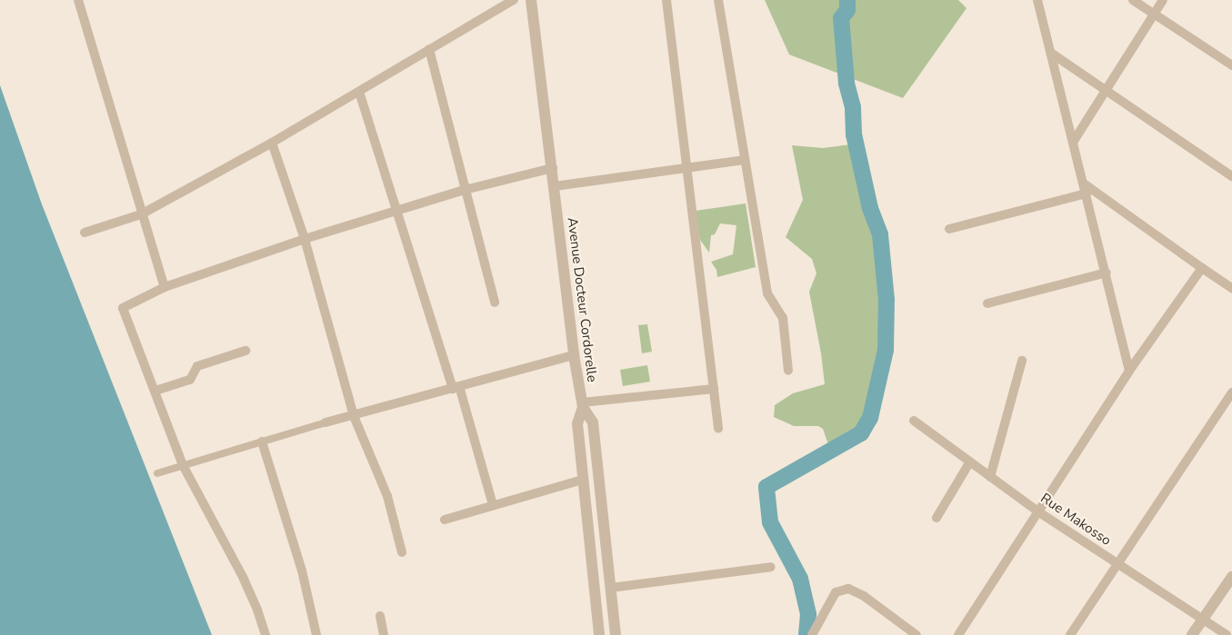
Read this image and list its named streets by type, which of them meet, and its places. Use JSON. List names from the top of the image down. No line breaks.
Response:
{"streets":{"street":["Avenue Docteur Cordorelle","Rue Makosso"]}}
